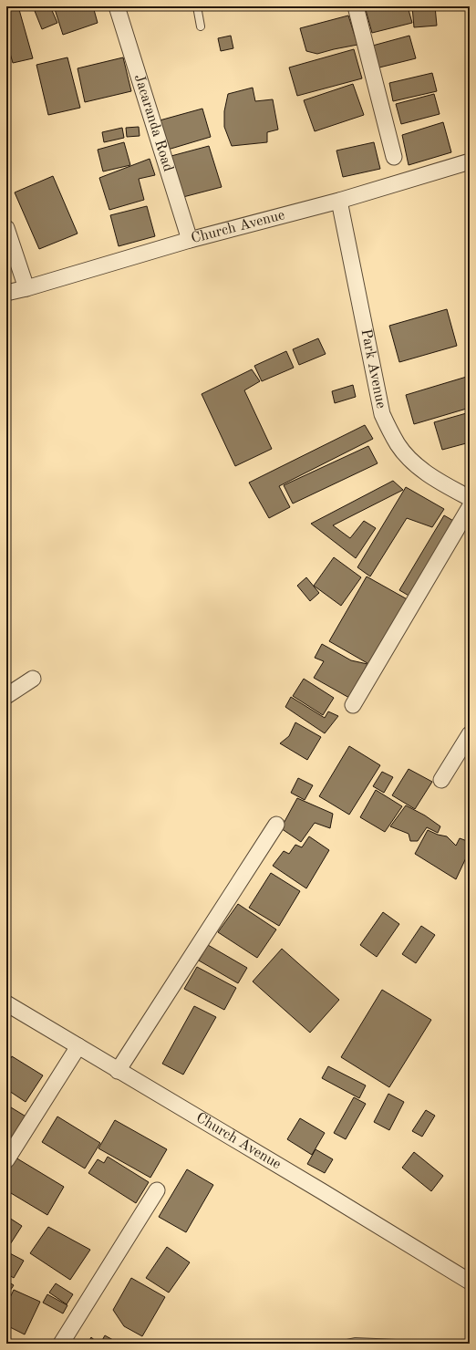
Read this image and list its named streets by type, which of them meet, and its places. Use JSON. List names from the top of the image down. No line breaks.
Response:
{"streets":{"street":["Jacaranda Road","Church Avenue","Park Avenue"]},"crossings":[["Jacaranda Road","Church Avenue"],["Church Avenue","Park Avenue"]]}
